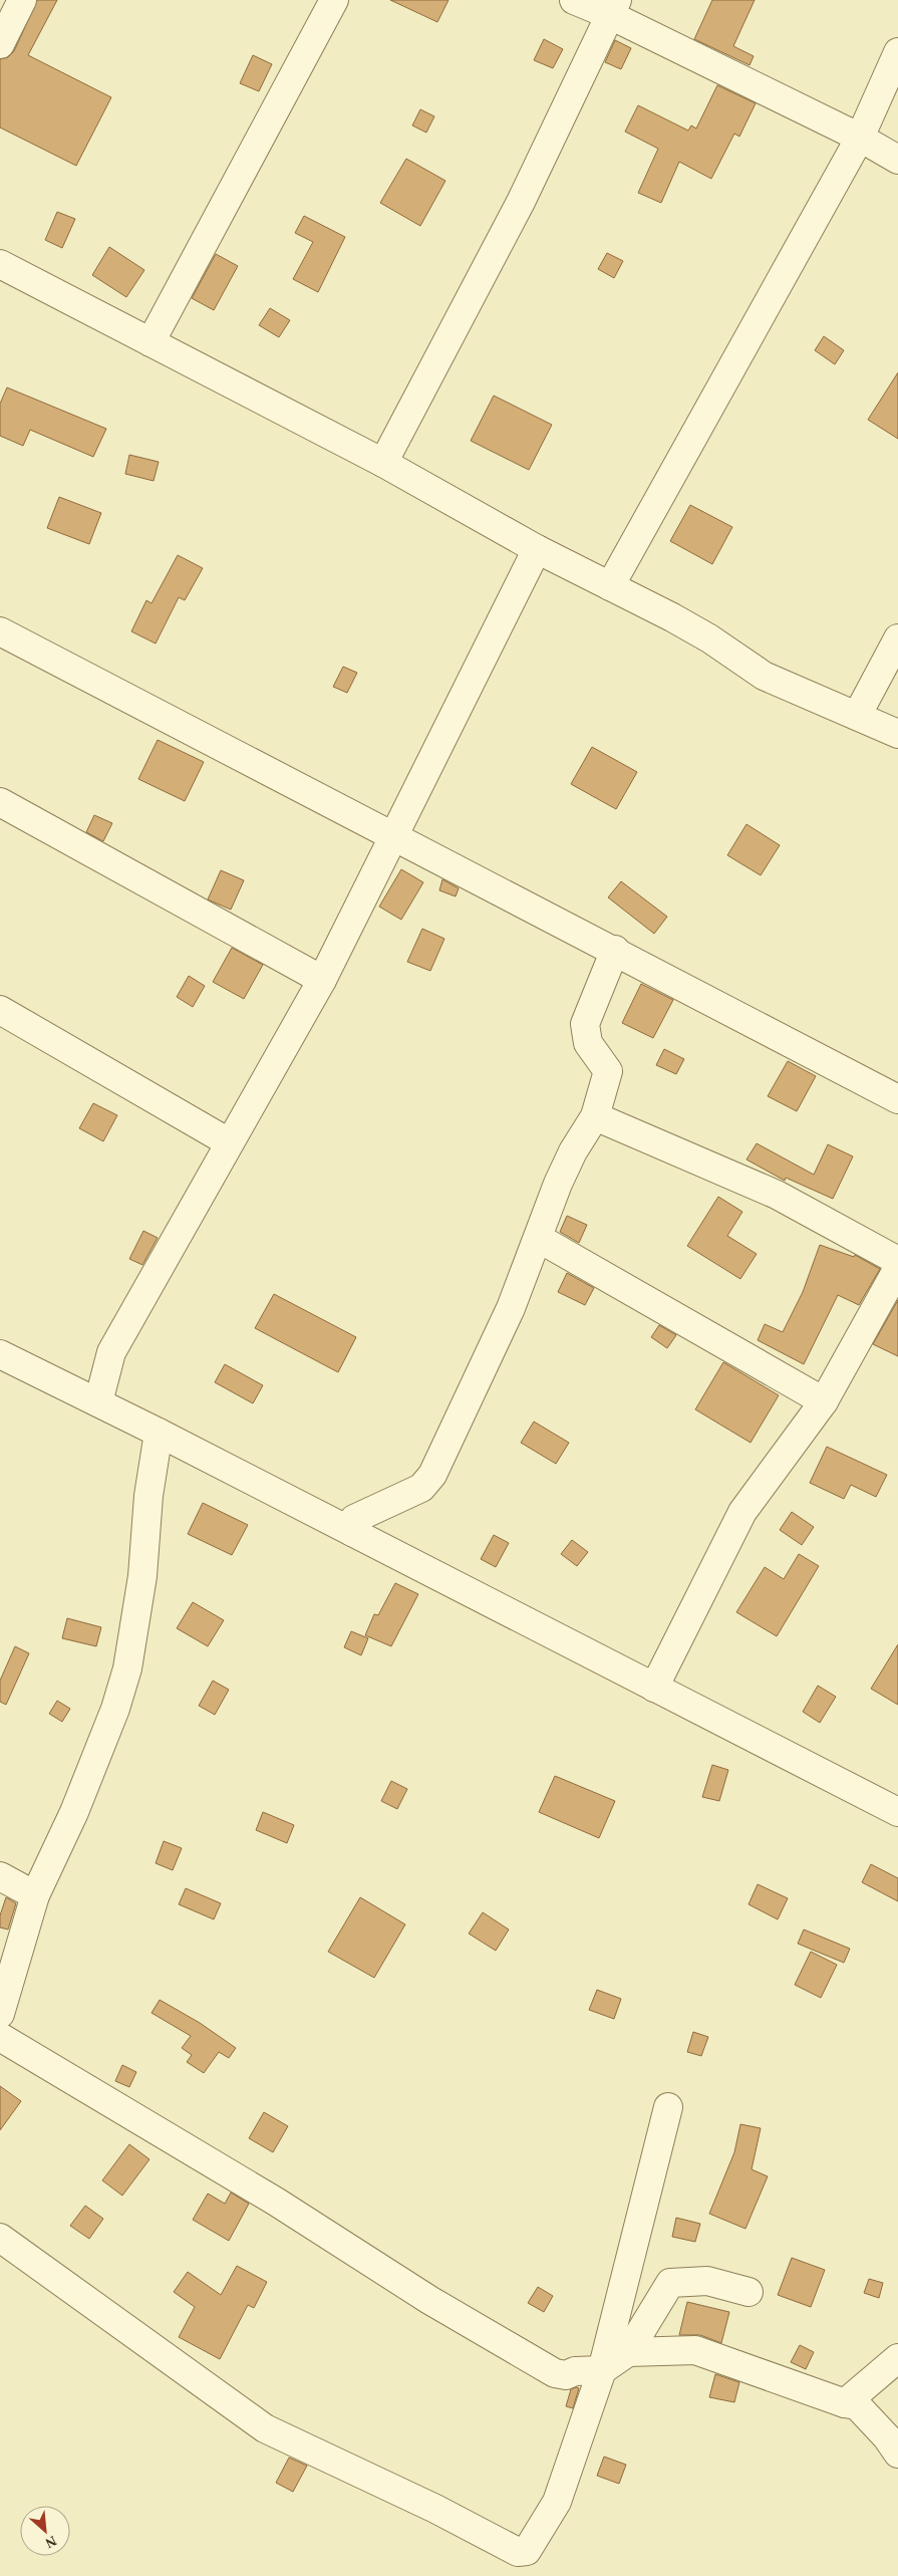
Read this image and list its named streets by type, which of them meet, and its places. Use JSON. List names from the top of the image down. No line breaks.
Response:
{"north":"bottom right"}
